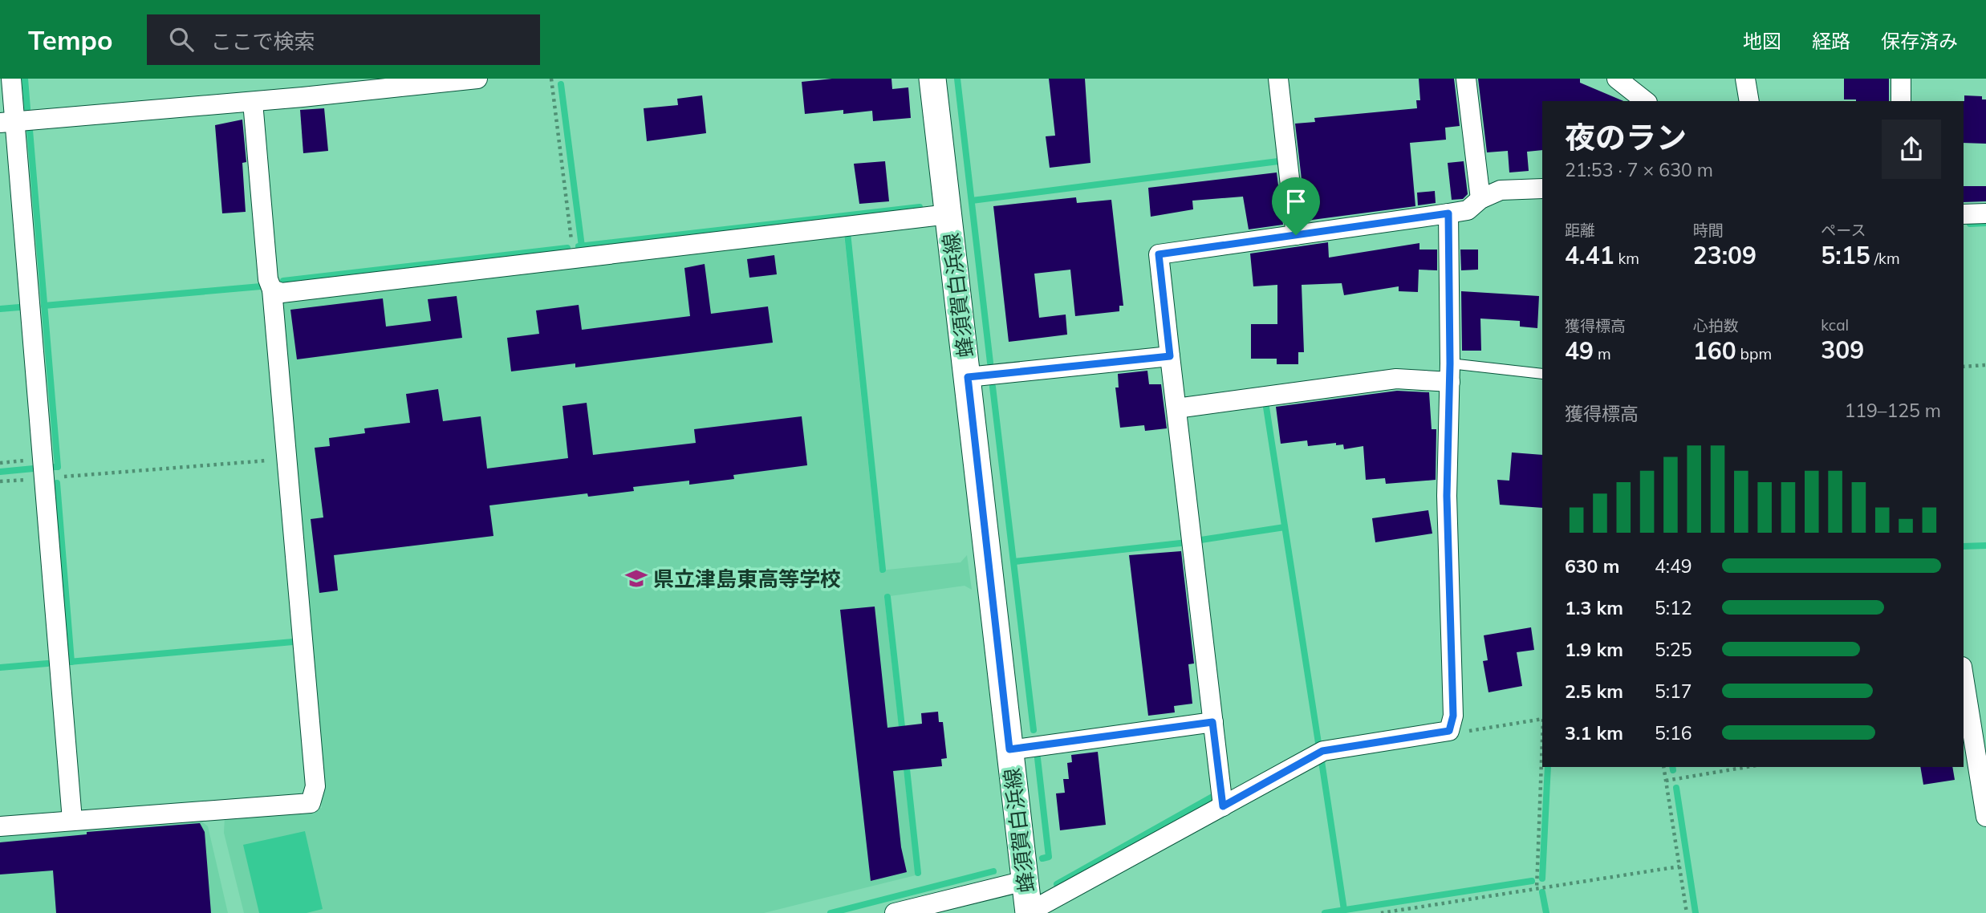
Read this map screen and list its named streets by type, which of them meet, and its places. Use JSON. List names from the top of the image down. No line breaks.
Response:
{"streets":{"main road":["蜂須賀白浜線"]},"places":{"school or university":["県立津島東高等学校"]},"page":{"header":"Tempo","search":"ここで検索","nav":["地図","経路","保存済み"],"heading":["夜のラン","21:53 · 7 × 630 m"],"stats":[["距離","4.41 km"],["時間","23:09"],["ペース","5:15 /km"],["獲得標高","49 m"],["心拍数","160 bpm"],["kcal","309"]],"chart":["獲得標高","119–125 m"],"list":[{"name":"630 m","note":"4:49"},{"name":"1.3 km","note":"5:12"},{"name":"1.9 km","note":"5:25"},{"name":"2.5 km","note":"5:17"},{"name":"3.1 km","note":"5:16"}]}}
